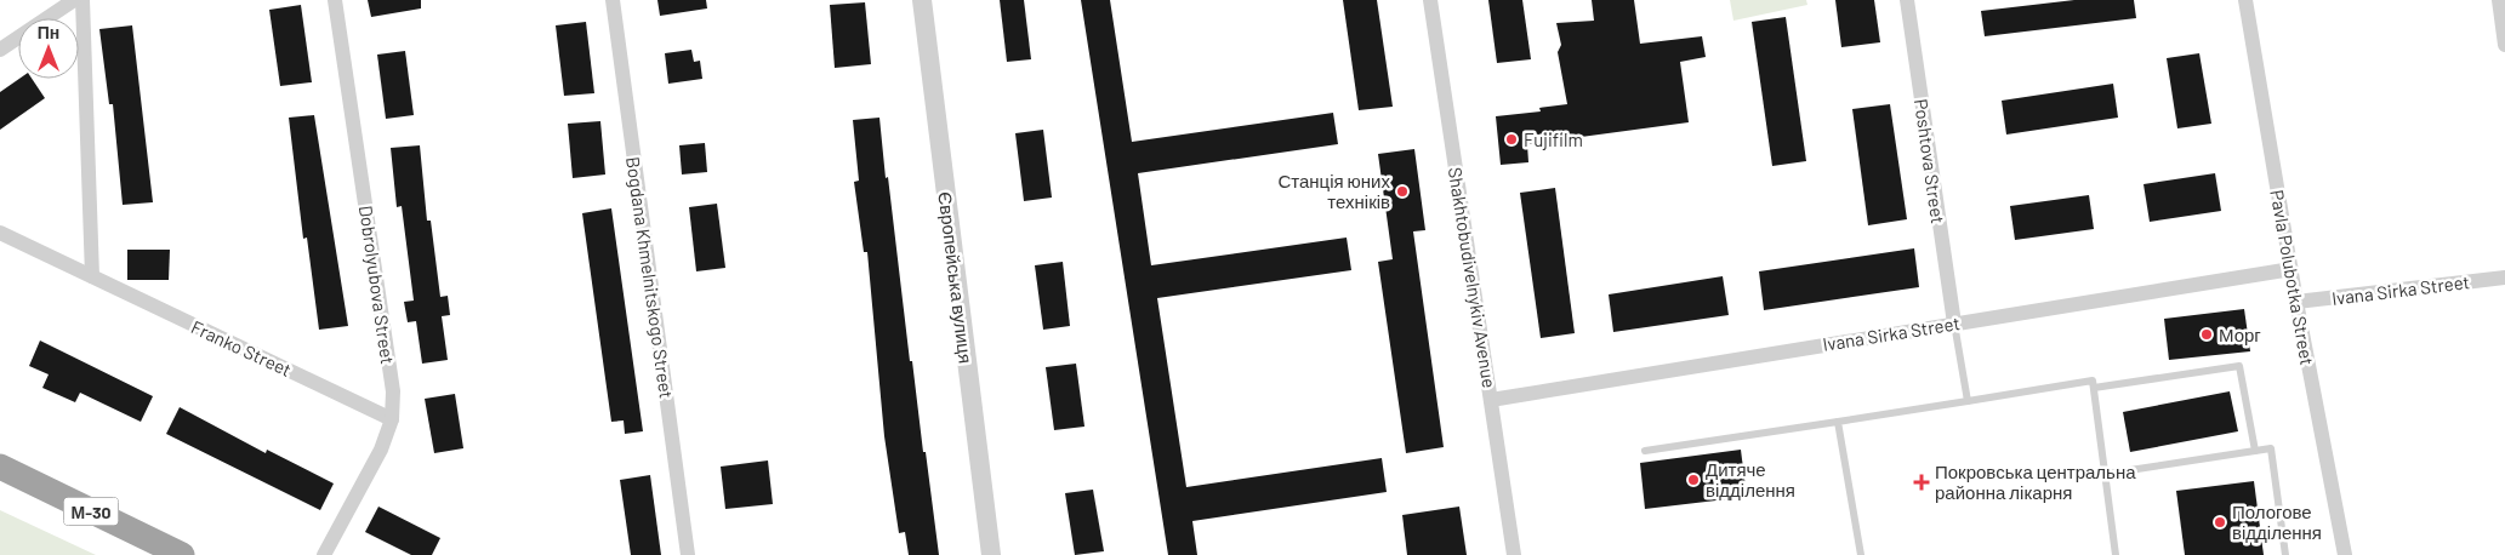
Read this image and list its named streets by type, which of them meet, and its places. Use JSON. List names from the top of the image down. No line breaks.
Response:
{"streets":{"highway":["М-30"],"street":["Poshtova Street","Bogdana Khmelnitskogo Street","Європейська вулиця","Shakhtobudivelnykiv Avenue","Pavla Polubotka Street","Dobrolyubova Street","Ivana Sirka Street","Franko Street"]},"crossings":[["Poshtova Street","Ivana Sirka Street"],["Shakhtobudivelnykiv Avenue","Ivana Sirka Street"],["Pavla Polubotka Street","Ivana Sirka Street"],["Dobrolyubova Street","Franko Street"]],"places":{"other":["Fujifilm","Станція юних техніків","Морг","Дитяче відділення","Пологове відділення"],"health":["Покровська центральна районна лікарня"]},"north":"top"}
